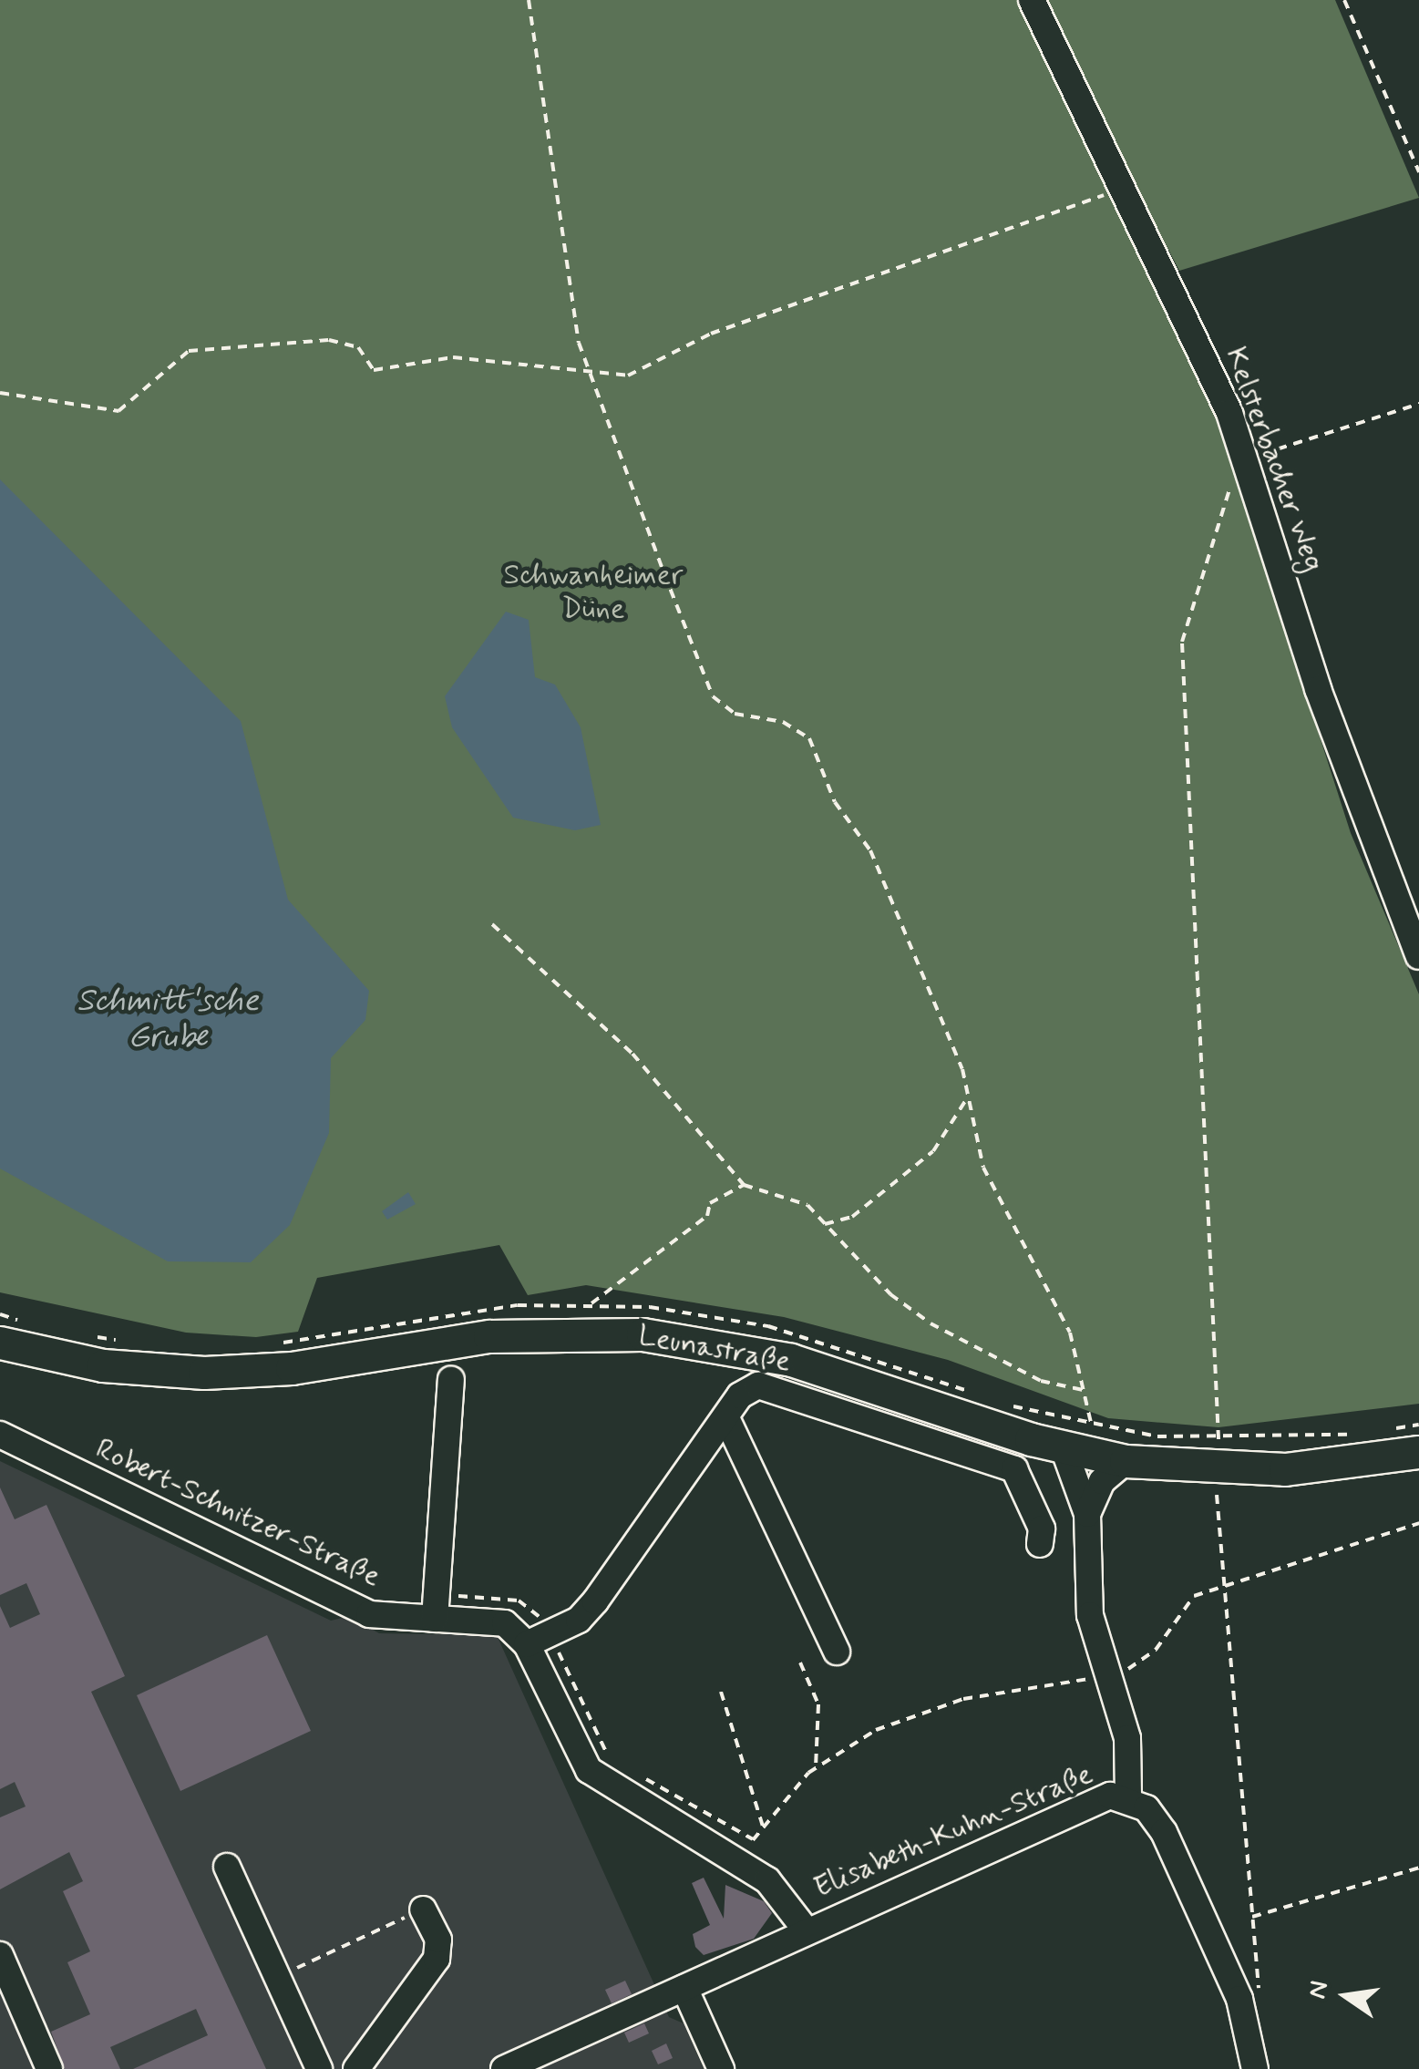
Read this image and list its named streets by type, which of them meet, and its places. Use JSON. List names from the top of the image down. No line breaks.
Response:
{"streets":{"main road":["Leunastraße"],"street":["Kelsterbacher Weg","Robert-Schnitzer-Straße","Elisabeth-Kuhn-Straße"]},"crossings":[["Leunastraße","Elisabeth-Kuhn-Straße"]],"water":["Schmitt'sche Grube"],"parks":["Schwanheimer Düne"],"north":"left"}
